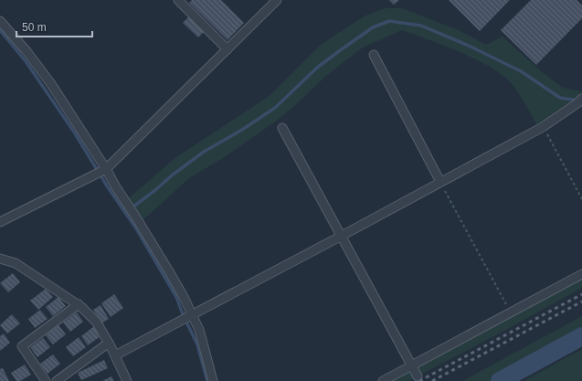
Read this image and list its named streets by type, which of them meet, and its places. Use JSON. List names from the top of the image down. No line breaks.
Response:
{"scale_bar":"50 m"}
